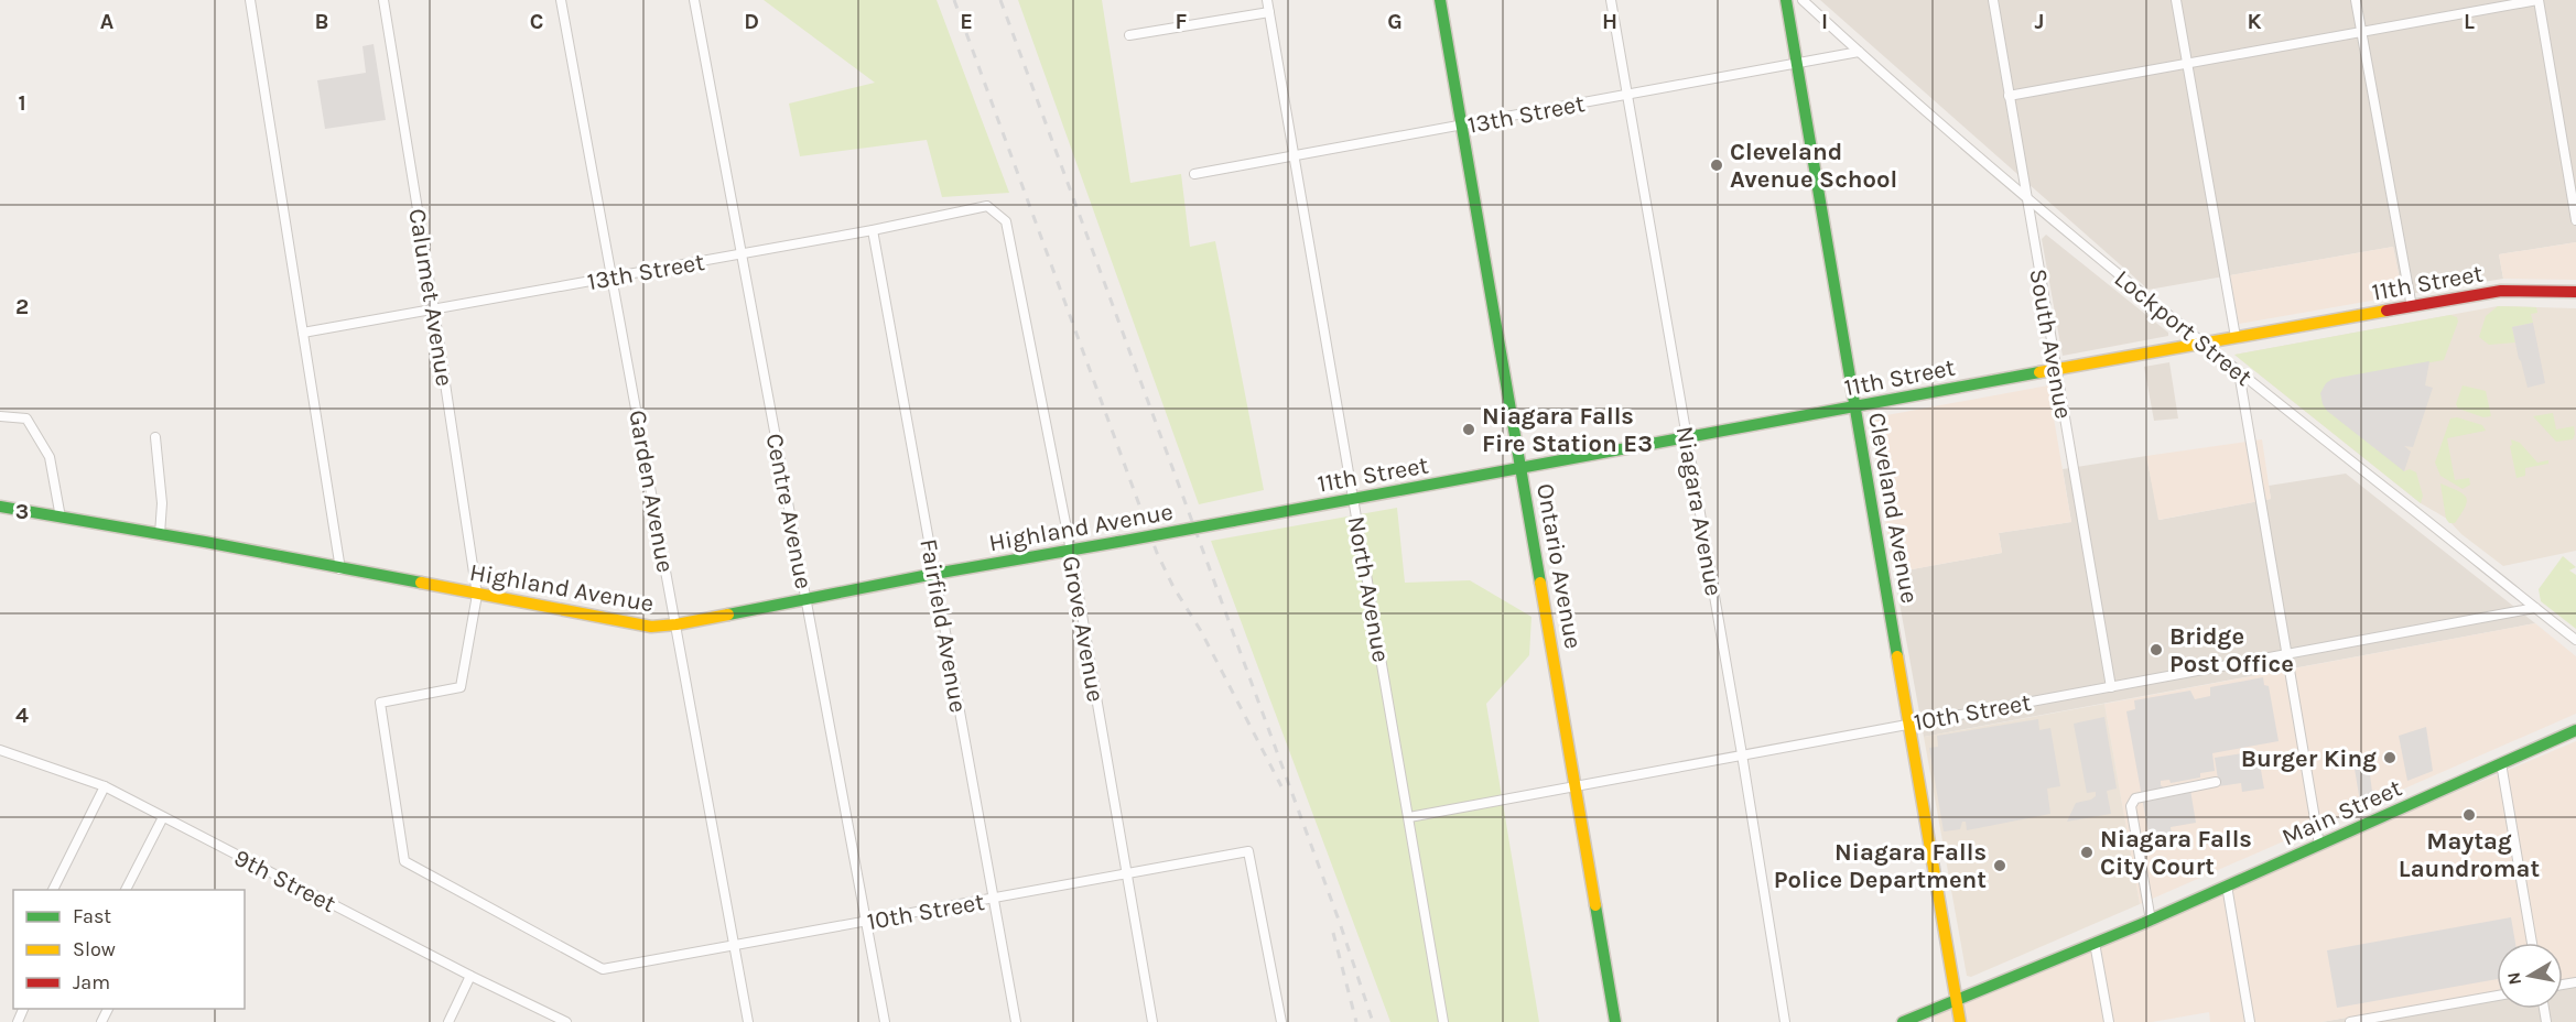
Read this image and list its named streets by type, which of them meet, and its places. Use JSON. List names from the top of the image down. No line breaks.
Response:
{"streets":{"street":["13th Street","11th Street","Calumet Avenue","Lockport Street","South Avenue","Garden Avenue","Cleveland Avenue","Centre Avenue","Niagara Avenue","Highland Avenue","Ontario Avenue","North Avenue","Fairfield Avenue","Grove Avenue","10th Street","Main Street","9th Street"]},"crossings":[["13th Street","Calumet Avenue"],["13th Street","Lockport Street"],["13th Street","Garden Avenue"],["13th Street","Cleveland Avenue"],["13th Street","Centre Avenue"],["13th Street","Niagara Avenue"],["13th Street","Ontario Avenue"],["13th Street","North Avenue"],["13th Street","Fairfield Avenue"],["13th Street","Grove Avenue"],["11th Street","Lockport Street"],["11th Street","South Avenue"],["11th Street","Cleveland Avenue"],["11th Street","Niagara Avenue"],["11th Street","Highland Avenue"],["11th Street","Ontario Avenue"],["11th Street","North Avenue"],["Calumet Avenue","Highland Avenue"],["Calumet Avenue","10th Street"],["Lockport Street","South Avenue"],["Lockport Street","10th Street"],["South Avenue","10th Street"],["Garden Avenue","Highland Avenue"],["Garden Avenue","10th Street"],["Cleveland Avenue","10th Street"],["Cleveland Avenue","Main Street"],["Centre Avenue","Highland Avenue"],["Centre Avenue","10th Street"],["Niagara Avenue","10th Street"],["Highland Avenue","Fairfield Avenue"],["Highland Avenue","Grove Avenue"],["Ontario Avenue","10th Street"],["North Avenue","10th Street"],["Fairfield Avenue","10th Street"],["Grove Avenue","10th Street"]],"places":["Cleveland Avenue School","Niagara Falls Fire Station E3","Bridge Post Office","Burger King","Maytag Laundromat","Niagara Falls City Court","Niagara Falls Police Department"],"legend":["Fast","Slow","Jam"],"north":"left","grid":{"columns":["A","B","C","D","E","F","G","H","I","J","K","L"],"rows":["1","2","3","4"]}}
